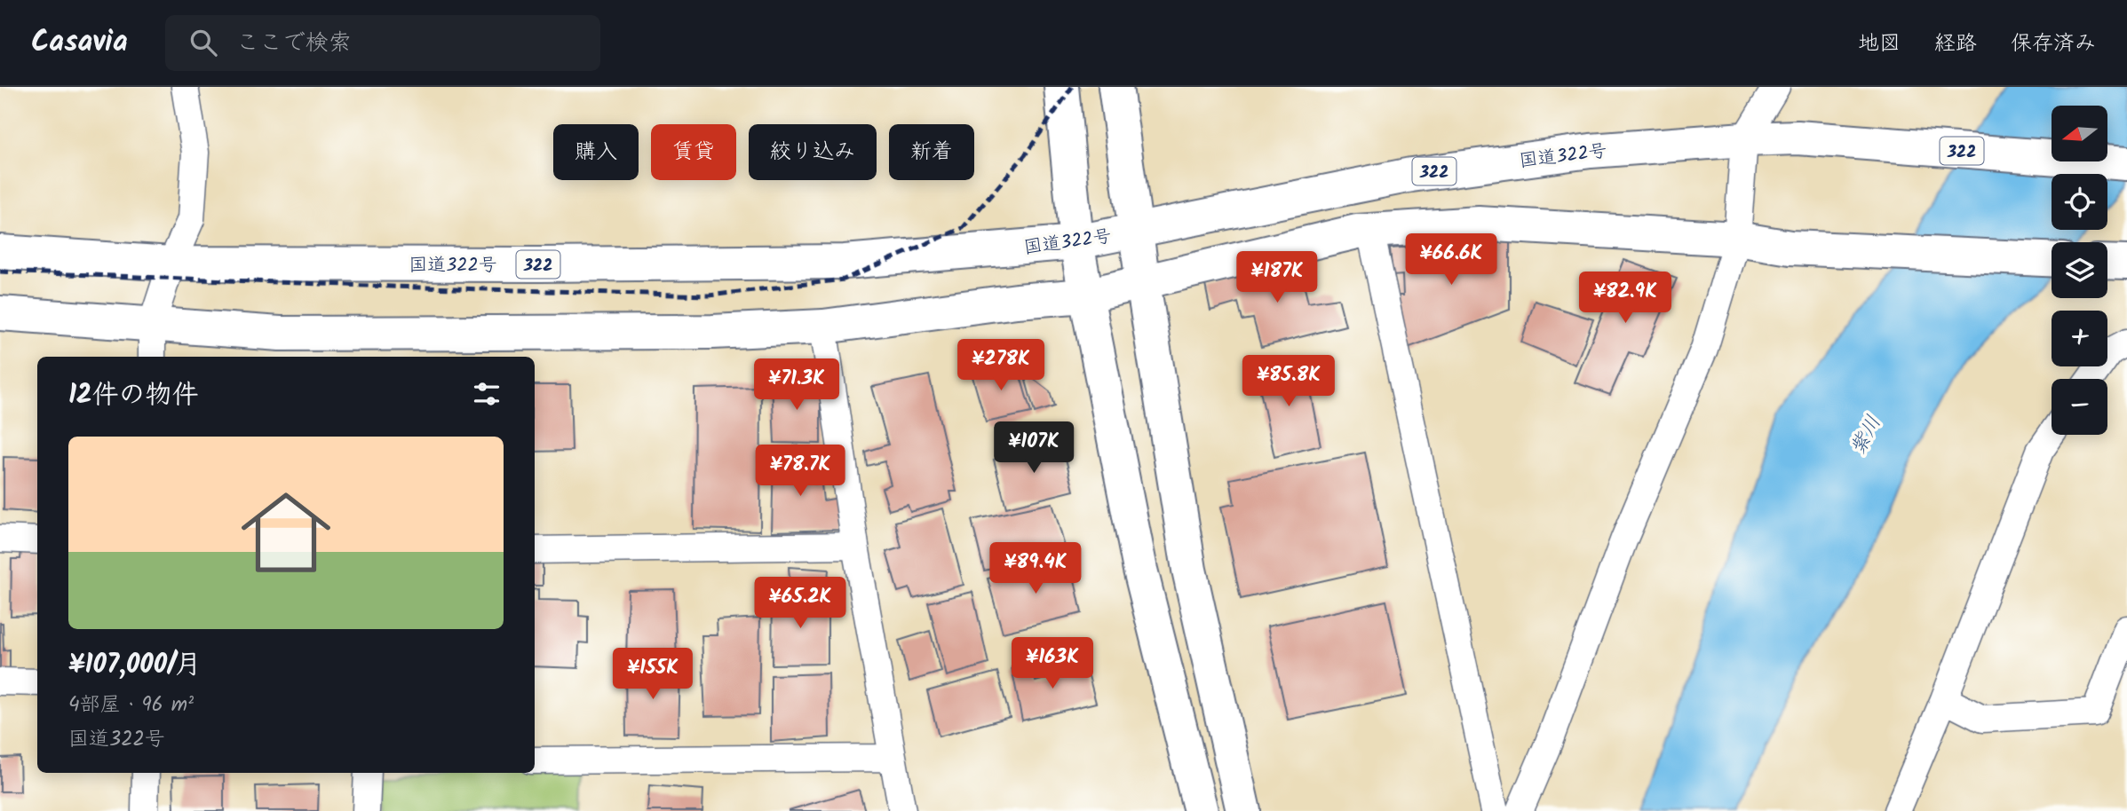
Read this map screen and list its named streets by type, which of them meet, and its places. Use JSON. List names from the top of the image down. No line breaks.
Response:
{"streets":{"main road":["322","国道322号"]},"water":["紫川"],"north":"left","page":{"header":"Casavia","search":"ここで検索","nav":["地図","経路","保存済み"],"map_buttons":["+","−"],"chip":["購入","賃貸","絞り込み","新着"],"price":["¥66.6K","¥187K","¥82.9K","¥278K","¥85.8K","¥71.3K","¥107K","¥78.7K","¥89.4K","¥65.2K","¥163K","¥155K"],"heading":"12件の物件","list":[{"name":"¥107,000/月","note":"4部屋 · 96 m² · 国道322号"}]}}
